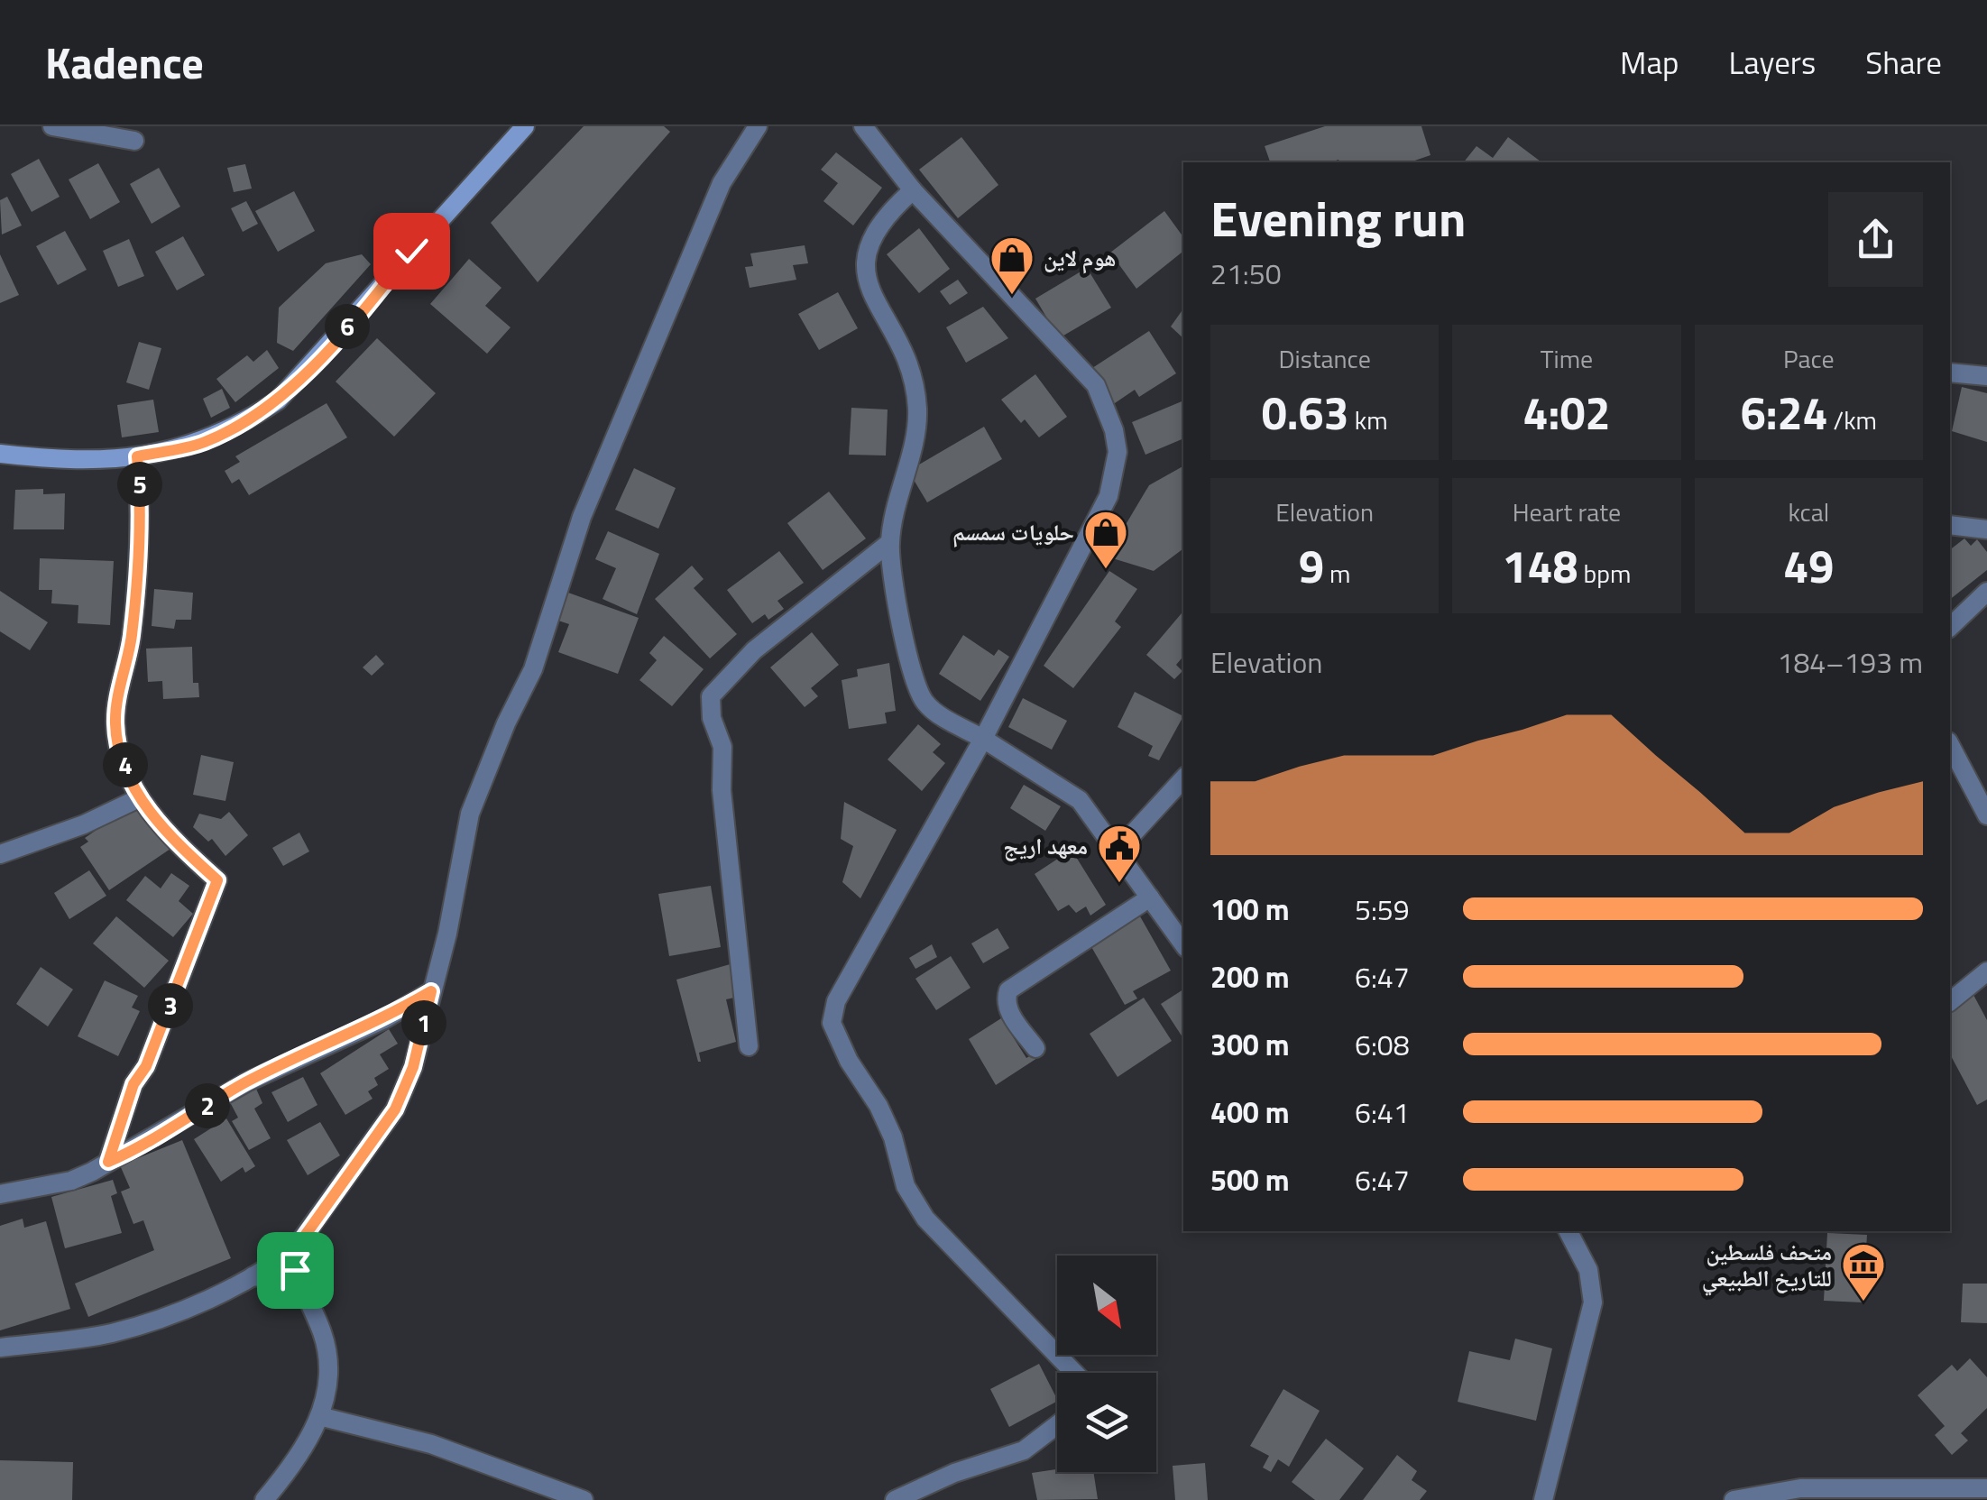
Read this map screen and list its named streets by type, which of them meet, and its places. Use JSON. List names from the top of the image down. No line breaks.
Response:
{"places":{"shop":["هوم لاين","حلويات سمسم"],"public building":["معهد اريج"],"museum":["متحف فلسطين للتاريخ الطبيعي"]},"north":"bottom right","page":{"header":"Kadence","nav":["Map","Layers","Share"],"heading":["Evening run","21:50"],"pins":["6","5","4","3","1","2"],"stats":[["Distance","0.63 km"],["Time","4:02"],["Pace","6:24 /km"],["Elevation","9 m"],["Heart rate","148 bpm"],["kcal","49"]],"chart":["Elevation","184–193 m"],"list":[{"name":"100 m","note":"5:59"},{"name":"200 m","note":"6:47"},{"name":"300 m","note":"6:08"},{"name":"400 m","note":"6:41"},{"name":"500 m","note":"6:47"}]}}
